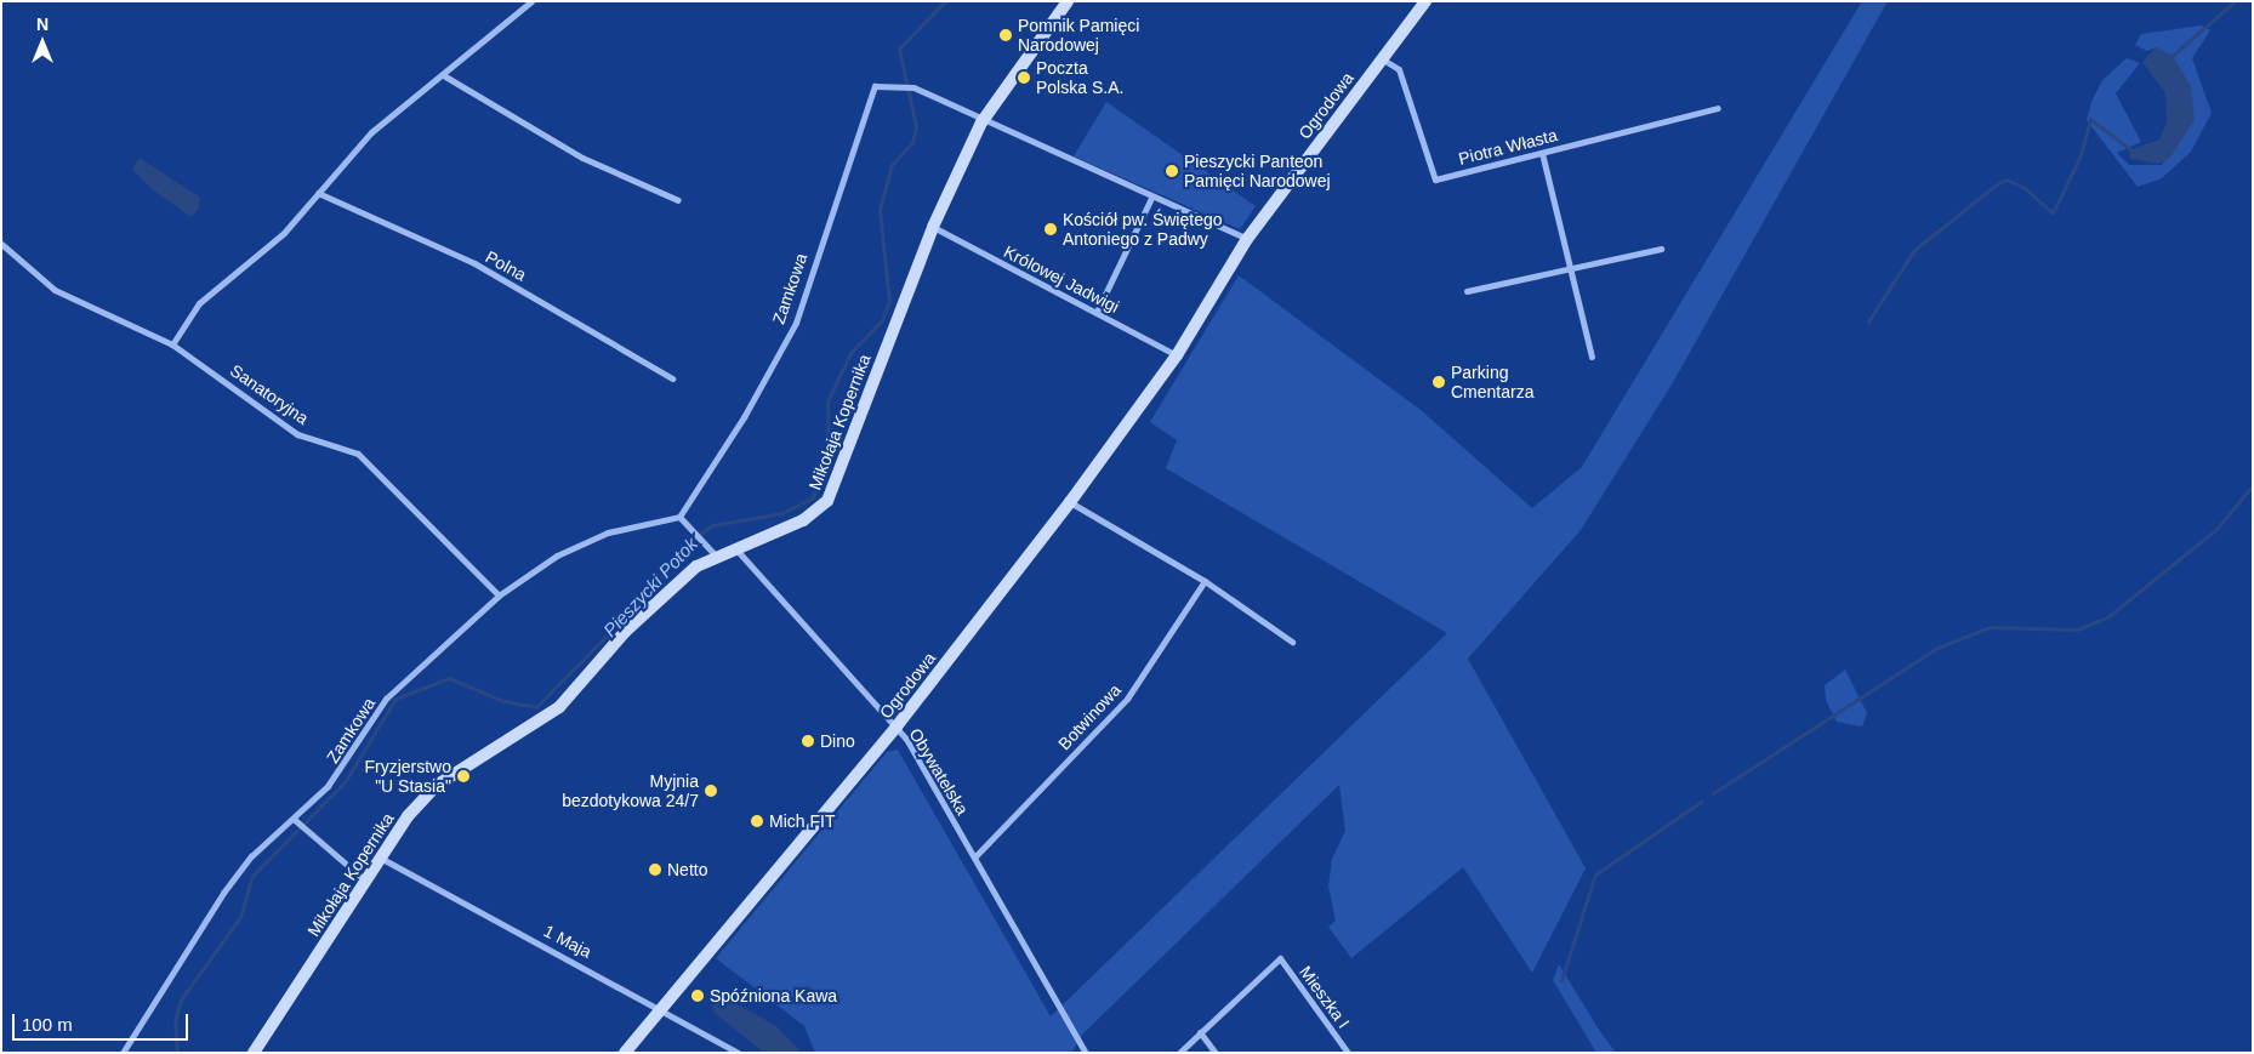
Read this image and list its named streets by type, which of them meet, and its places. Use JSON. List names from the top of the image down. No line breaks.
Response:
{"streets":{"street":["Ogrodowa","Piotra Własta","Polna","Królowej Jadwigi","Zamkowa","Sanatoryjna","Mikołaja Kopernika","Botwinowa","Obywatelska","1 Maja","Mieszka I"]},"crossings":[["Ogrodowa","Piotra Własta"],["Ogrodowa","Królowej Jadwigi"],["Ogrodowa","Obywatelska"],["Ogrodowa","1 Maja"],["Królowej Jadwigi","Mikołaja Kopernika"],["Zamkowa","Sanatoryjna"],["Zamkowa","Mikołaja Kopernika"],["Mikołaja Kopernika","Obywatelska"],["Mikołaja Kopernika","1 Maja"],["Botwinowa","Obywatelska"]],"water":["Pieszycki Potok"],"places":["Pomnik Pamięci Narodowej","Poczta Polska S.A.","Pieszycki Panteon Pamięci Narodowej","Kościół pw. Świętego Antoniego z Padwy","Parking Cmentarza","Dino","Fryzjerstwo \"U Stasia\"","Myjnia bezdotykowa 24/7","Mich FIT","Netto","Spóźniona Kawa"],"scale_bar":"100 m","north":"top"}
